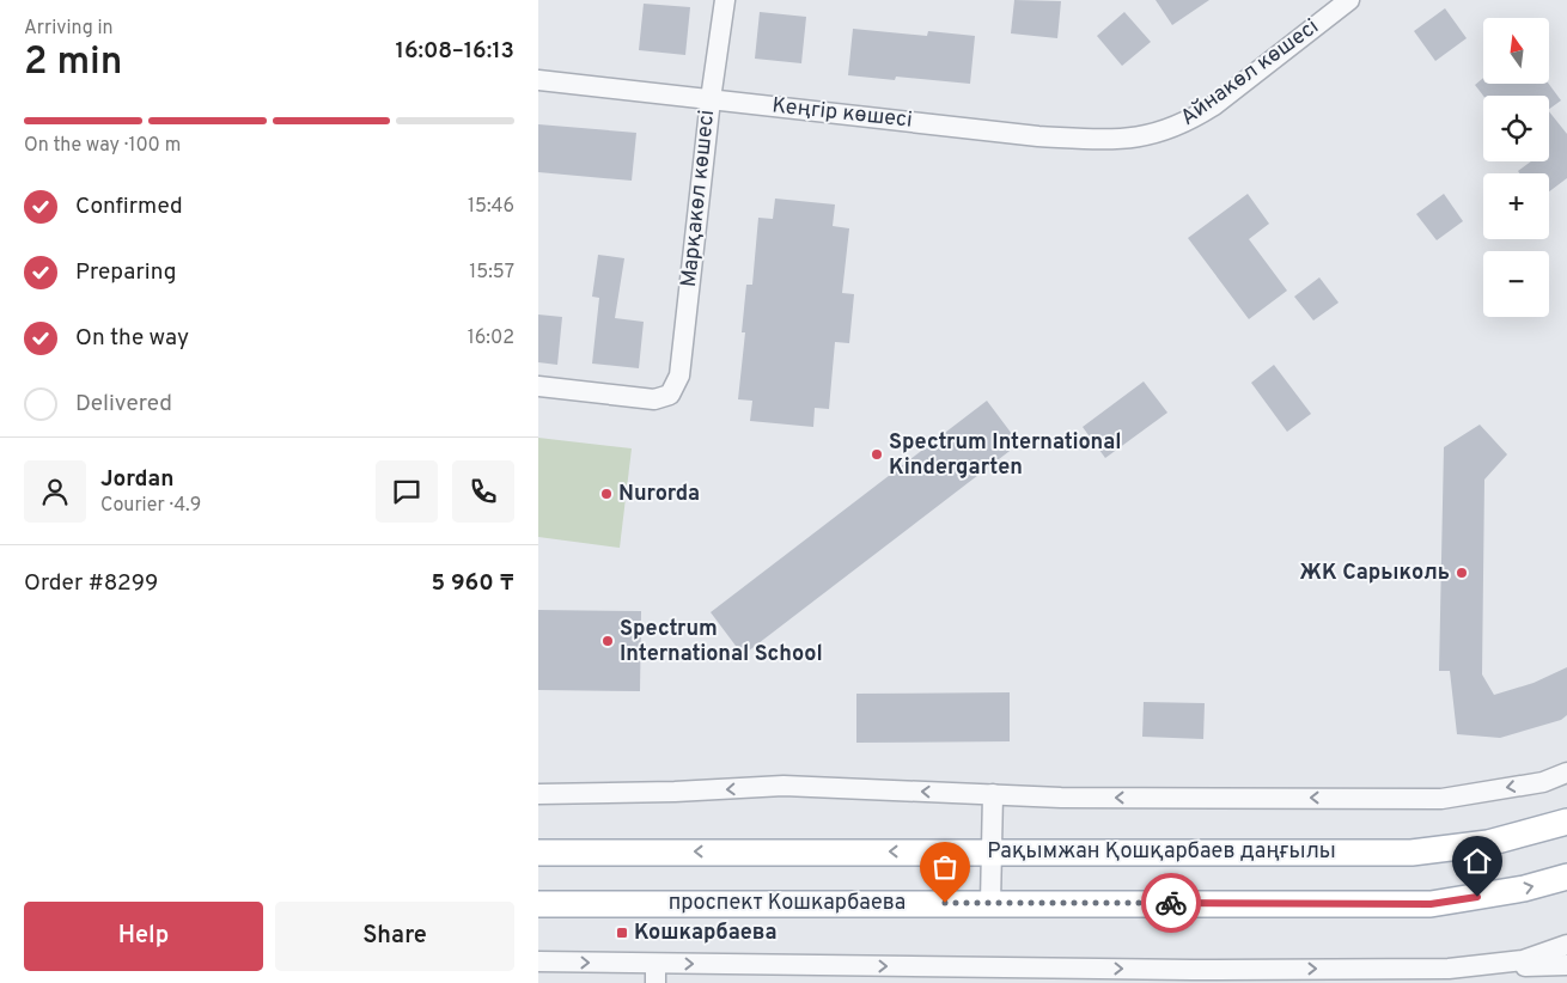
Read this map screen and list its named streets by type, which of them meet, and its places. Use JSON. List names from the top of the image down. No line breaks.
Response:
{"streets":{"main road":["Рақымжан Қошқарбаев даңғылы","проспект Кошкарбаева"],"street":["Айнакөл көшесі","Кеңгір көшесі","Марқакөл көшесі"]},"crossings":[["Айнакөл көшесі","Кеңгір көшесі"],["Кеңгір көшесі","Марқакөл көшесі"]],"one_way":["Рақымжан Қошқарбаев даңғылы","проспект Кошкарбаева"],"places":{"other":["Spectrum International Kindergarten","Nurorda","ЖК Сарыколь","Spectrum International School"],"transit":["Кошкарбаева"]},"north":"top","page":{"heading":["2 min","Arriving in","16:08–16:13"],"panel":["Jordan","Courier · 4.9","Order #8299","5 960 ₸"],"map_buttons":["+","−"],"bar":"On the way · 100 m","list":[["Confirmed","15:46"],["Preparing","15:57"],["On the way","16:02"],"Delivered"],"buttons":["Help","Share"]}}
